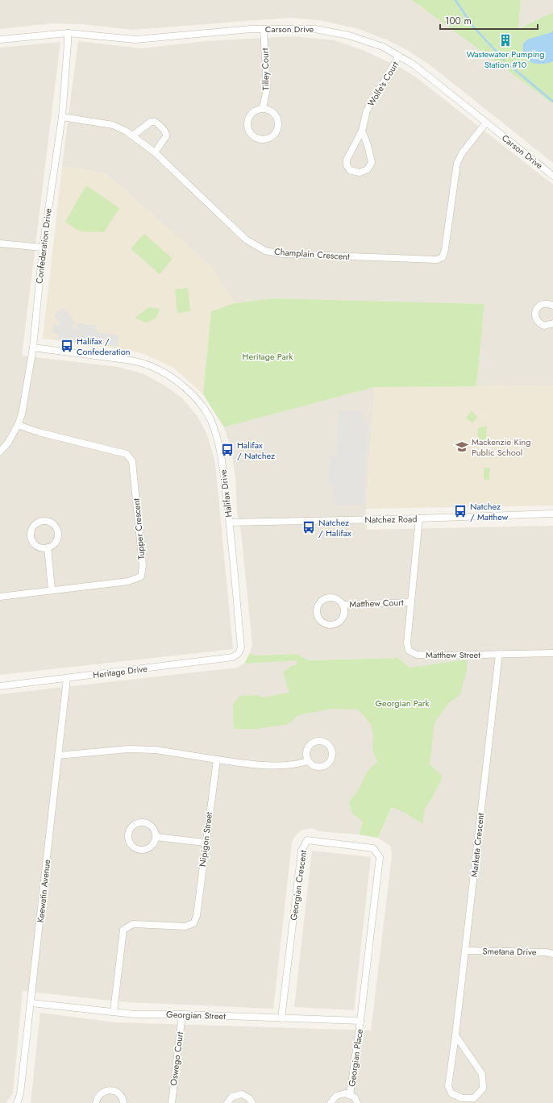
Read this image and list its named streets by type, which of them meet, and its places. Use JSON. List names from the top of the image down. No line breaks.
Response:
{"streets":{"street":["Carson Drive","Tilley Court","Wolfe's Court","Confederation Drive","Champlain Crescent","Halifax Drive","Natchez Road","Tupper Crescent","Matthew Court","Matthew Street","Heritage Drive","Nipigon Street","Marketa Crescent","Georgian Crescent","Keewatin Avenue","Smetana Drive","Georgian Street","Georgian Place","Oswego Court"]},"crossings":[["Carson Drive","Tilley Court"],["Carson Drive","Wolfe's Court"],["Carson Drive","Confederation Drive"],["Carson Drive","Champlain Crescent"],["Confederation Drive","Champlain Crescent"],["Confederation Drive","Halifax Drive"],["Confederation Drive","Tupper Crescent"],["Halifax Drive","Natchez Road"],["Halifax Drive","Heritage Drive"],["Natchez Road","Matthew Street"],["Matthew Court","Matthew Street"],["Matthew Street","Marketa Crescent"],["Heritage Drive","Keewatin Avenue"],["Nipigon Street","Georgian Street"],["Marketa Crescent","Smetana Drive"],["Georgian Crescent","Georgian Street"],["Georgian Crescent","Georgian Place"],["Keewatin Avenue","Georgian Street"],["Georgian Street","Georgian Place"],["Georgian Street","Oswego Court"]],"parks":["Heritage Park","Georgian Park"],"places":{"building":["Wastewater Pumping Station #10"],"bus stop":["Halifax / Confederation","Halifax / Natchez","Natchez / Matthew","Natchez / Halifax"],"school or university":["Mackenzie King Public School"]},"scale_bar":"100 m"}
